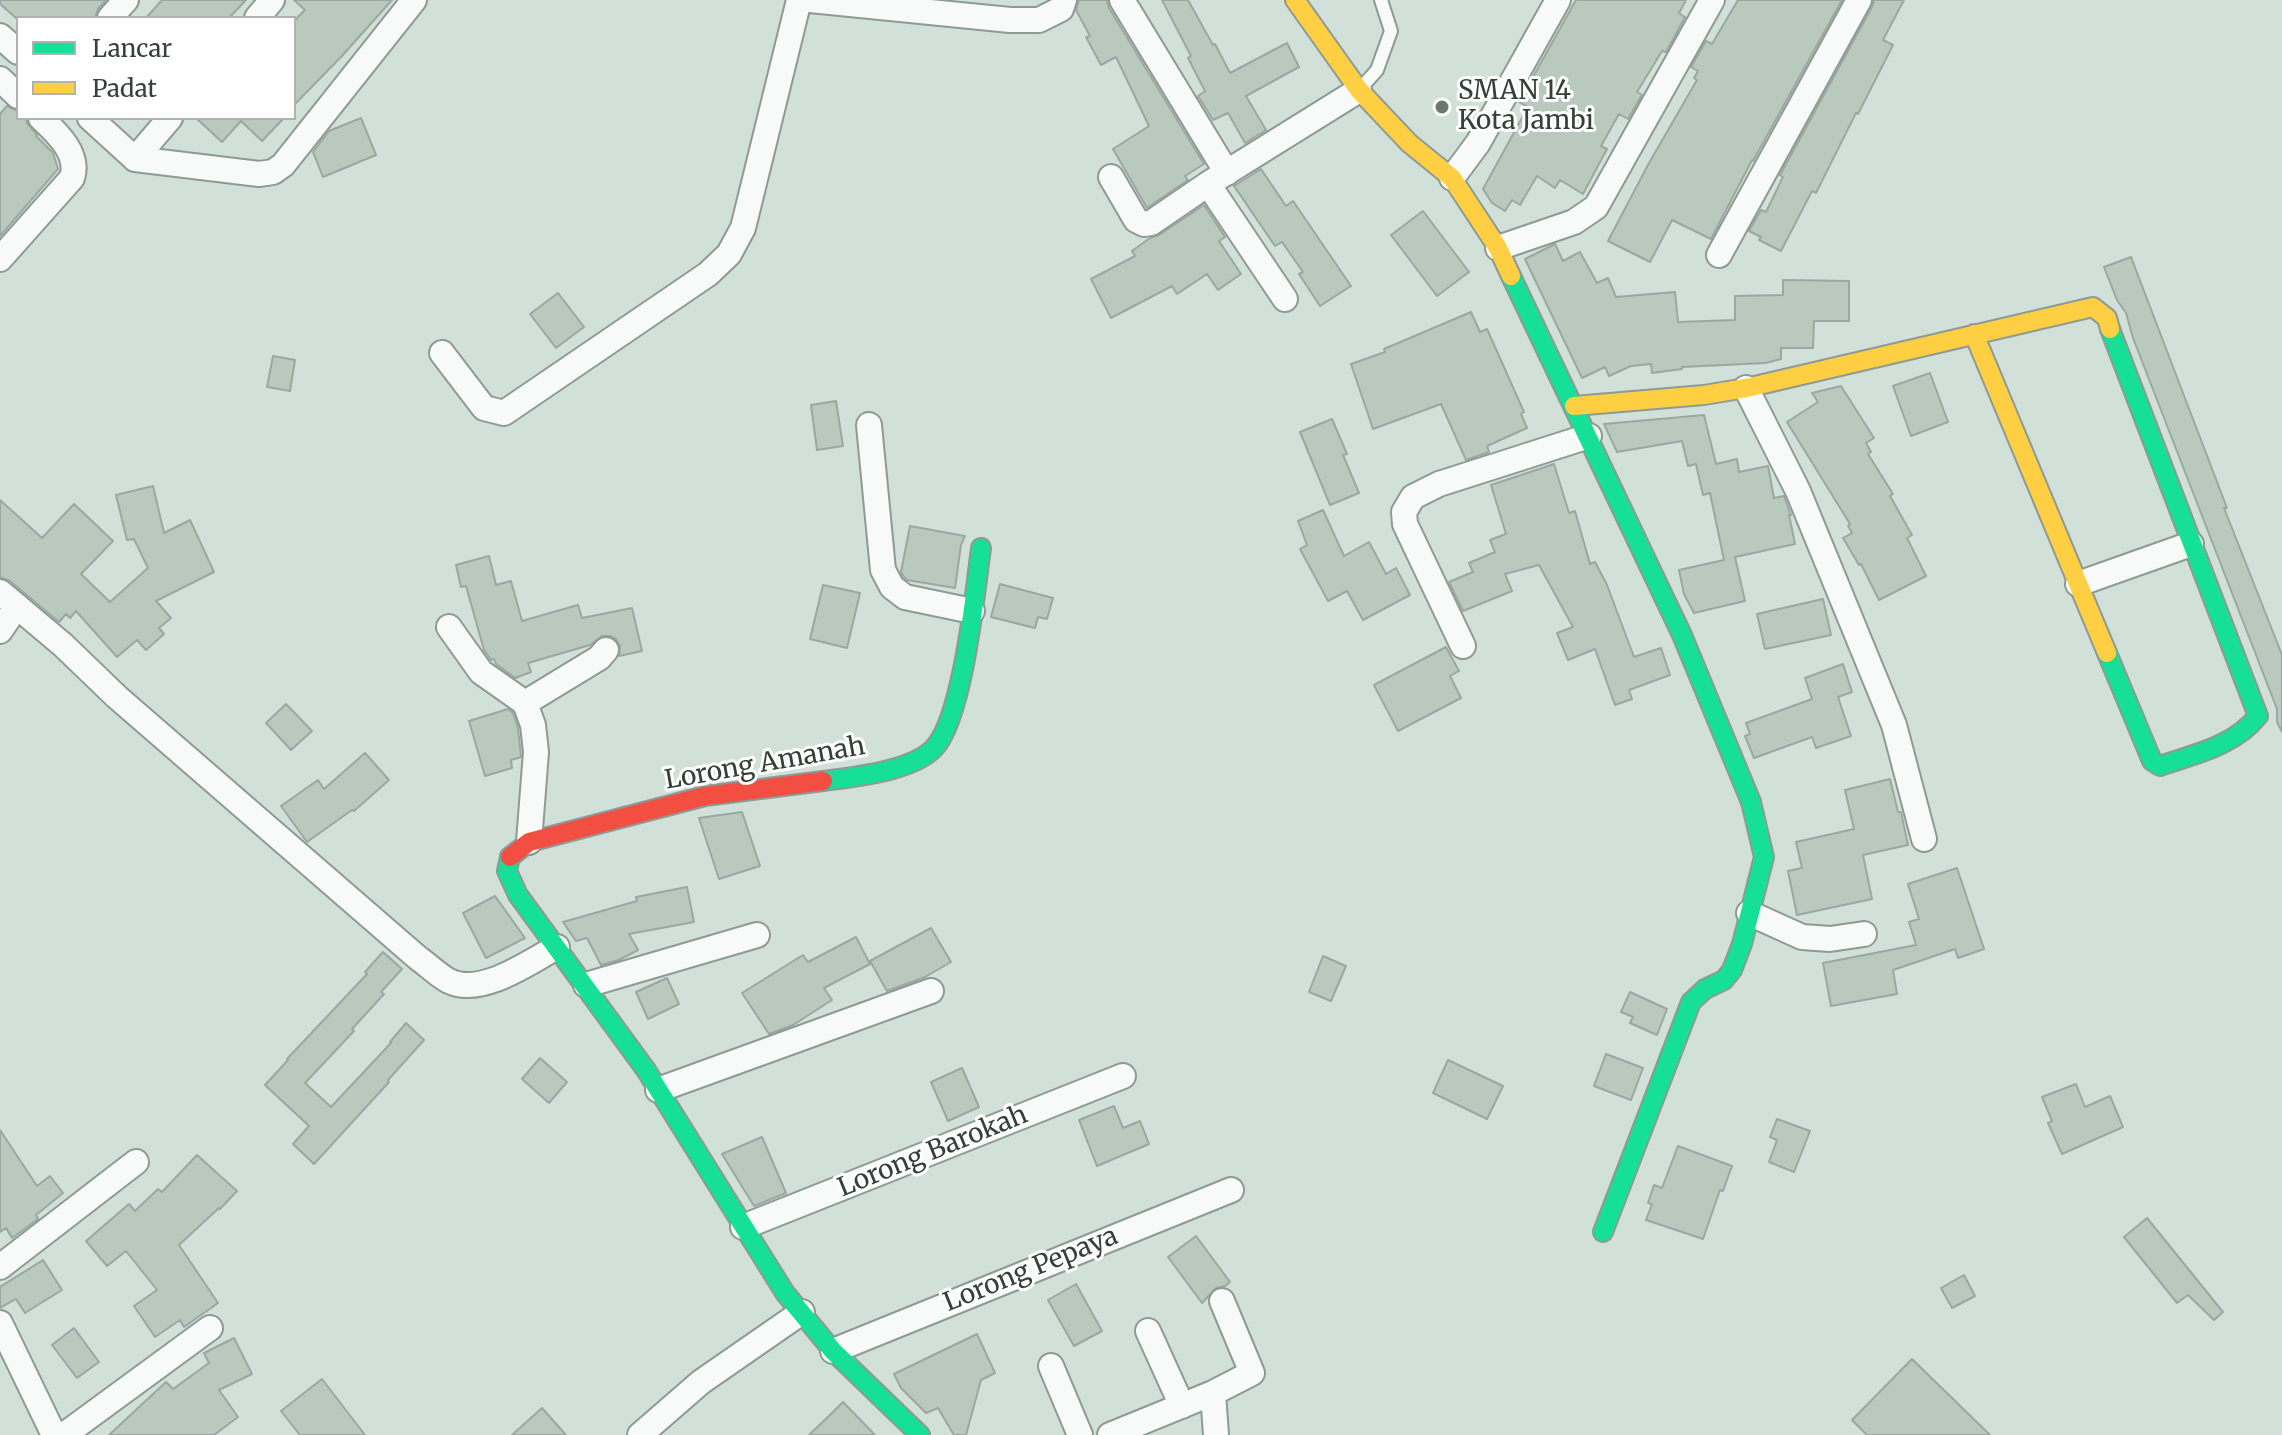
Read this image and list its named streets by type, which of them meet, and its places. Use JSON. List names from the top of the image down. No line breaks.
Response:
{"streets":{"street":["Lorong Amanah","Lorong Barokah","Lorong Pepaya"]},"places":["SMAN 14 Kota Jambi"],"legend":["Lancar","Padat"]}
